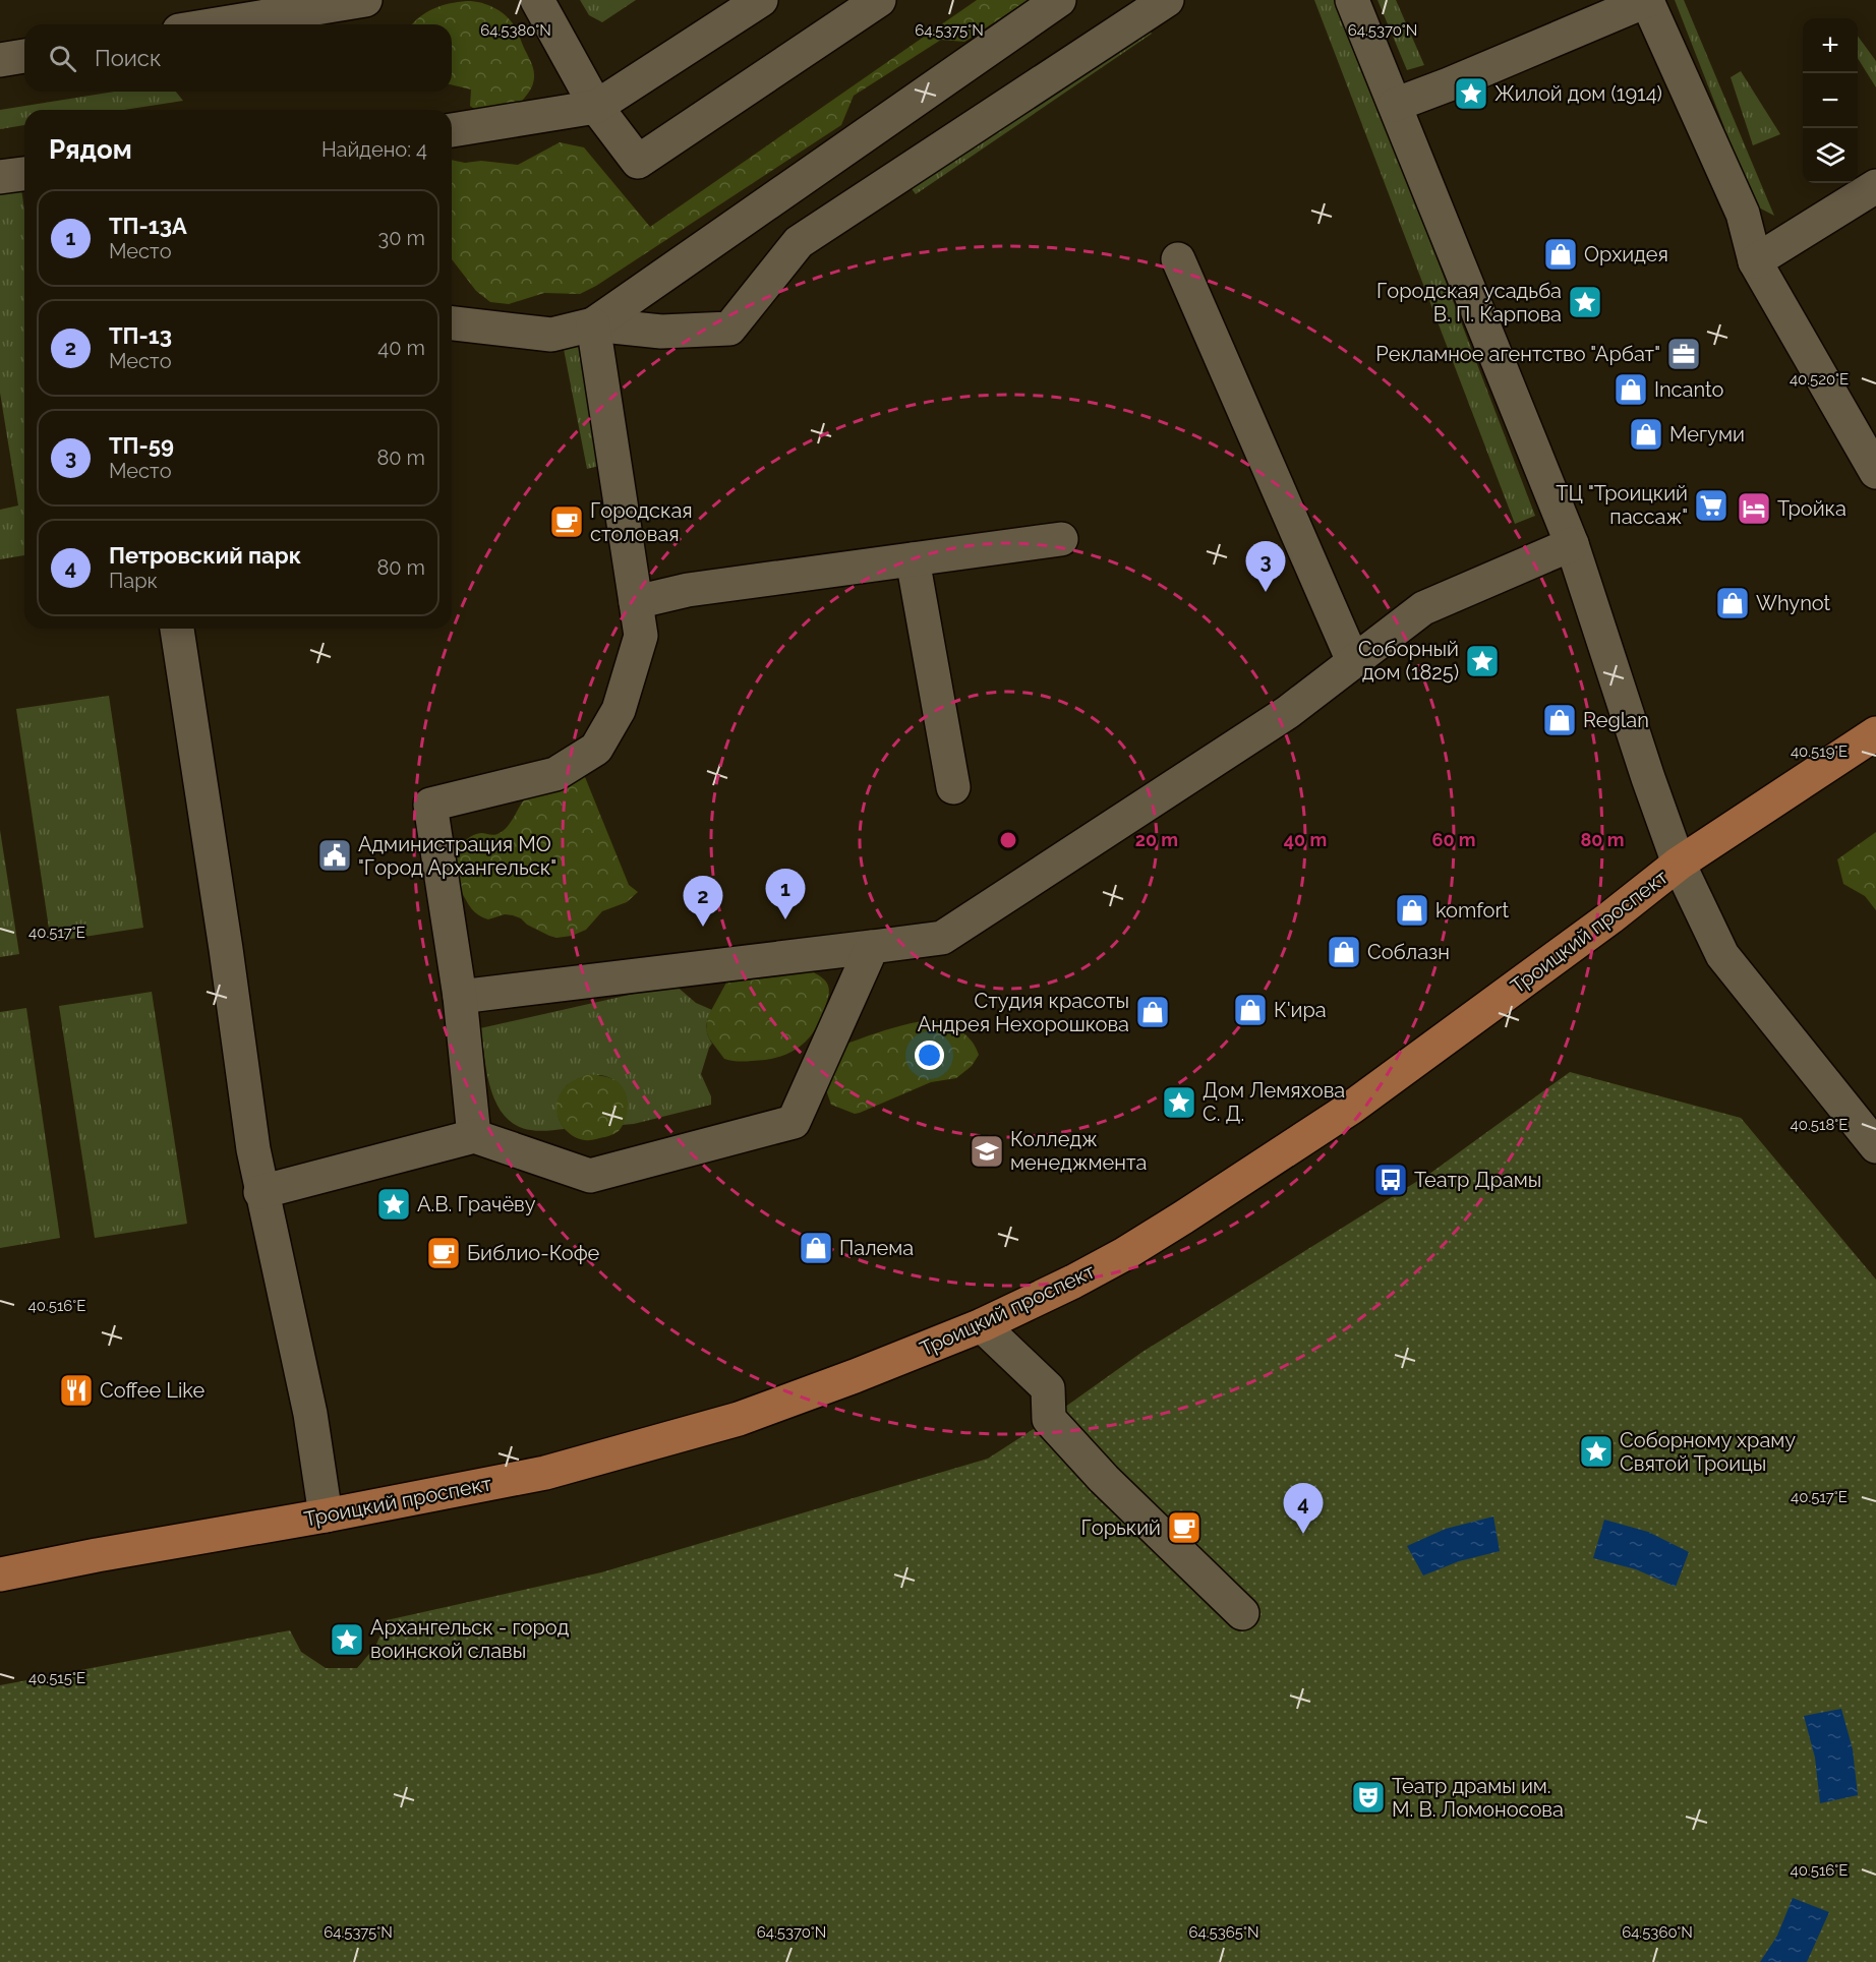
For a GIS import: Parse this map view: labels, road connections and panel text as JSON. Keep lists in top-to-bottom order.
{
  "streets": {
    "main road": ["Троицкий проспект"]
  },
  "places": {
    "place": [
      "Жилой дом (1914)",
      "Городская усадьба В. П. Карпова",
      "Соборный дом (1825)",
      "Дом Лемяхова С. Д.",
      "А.В. Грачёву",
      "Соборному храму Святой Троицы",
      "Архангельск - город воинской славы"
    ],
    "shop": [
      "Орхидея",
      "Incanto",
      "Мегуми",
      "Whynot",
      "Reglan",
      "komfort",
      "Соблазн",
      "К'ира",
      "Студия красоты Андрея Нехорошкова",
      "Палема"
    ],
    "office": ["Рекламное агентство \"Арбат\""],
    "supermarket": ["ТЦ \"Троицкий пассаж\""],
    "hotel": ["Тройка"],
    "cafe": ["Городская столовая", "Библио-Кофе", "Горький"],
    "public building": ["Администрация МО \"Город Архангельск\""],
    "school or university": ["Колледж менеджмента"],
    "bus stop": ["Театр Драмы"],
    "restaurant": ["Coffee Like"],
    "theatre": ["Театр драмы им. М. В. Ломоносова"]
  },
  "page": {
    "map_buttons": ["+", "−"],
    "search": "Поиск",
    "heading": ["Рядом", "Найдено: 4"],
    "list": [
      {
        "mark": "1",
        "name": "ТП-13А",
        "note": "Место",
        "value": "30 m"
      },
      {
        "mark": "2",
        "name": "ТП-13",
        "note": "Место",
        "value": "40 m"
      },
      {
        "mark": "3",
        "name": "ТП-59",
        "note": "Место",
        "value": "80 m"
      },
      {
        "mark": "4",
        "name": "Петровский парк",
        "note": "Парк",
        "value": "80 m"
      }
    ],
    "pins": [
      "3",
      "1",
      "2",
      "4"
    ]
  },
  "coordinates": [
    "64.5380°N",
    "64.5375°N",
    "64.5370°N",
    "40.520°E",
    "40.519°E",
    "40.517°E",
    "40.518°E",
    "40.516°E",
    "40.515°E",
    "64.5365°N",
    "64.5360°N"
  ],
  "rings": [
    "20 m",
    "40 m",
    "60 m",
    "80 m"
  ]
}
